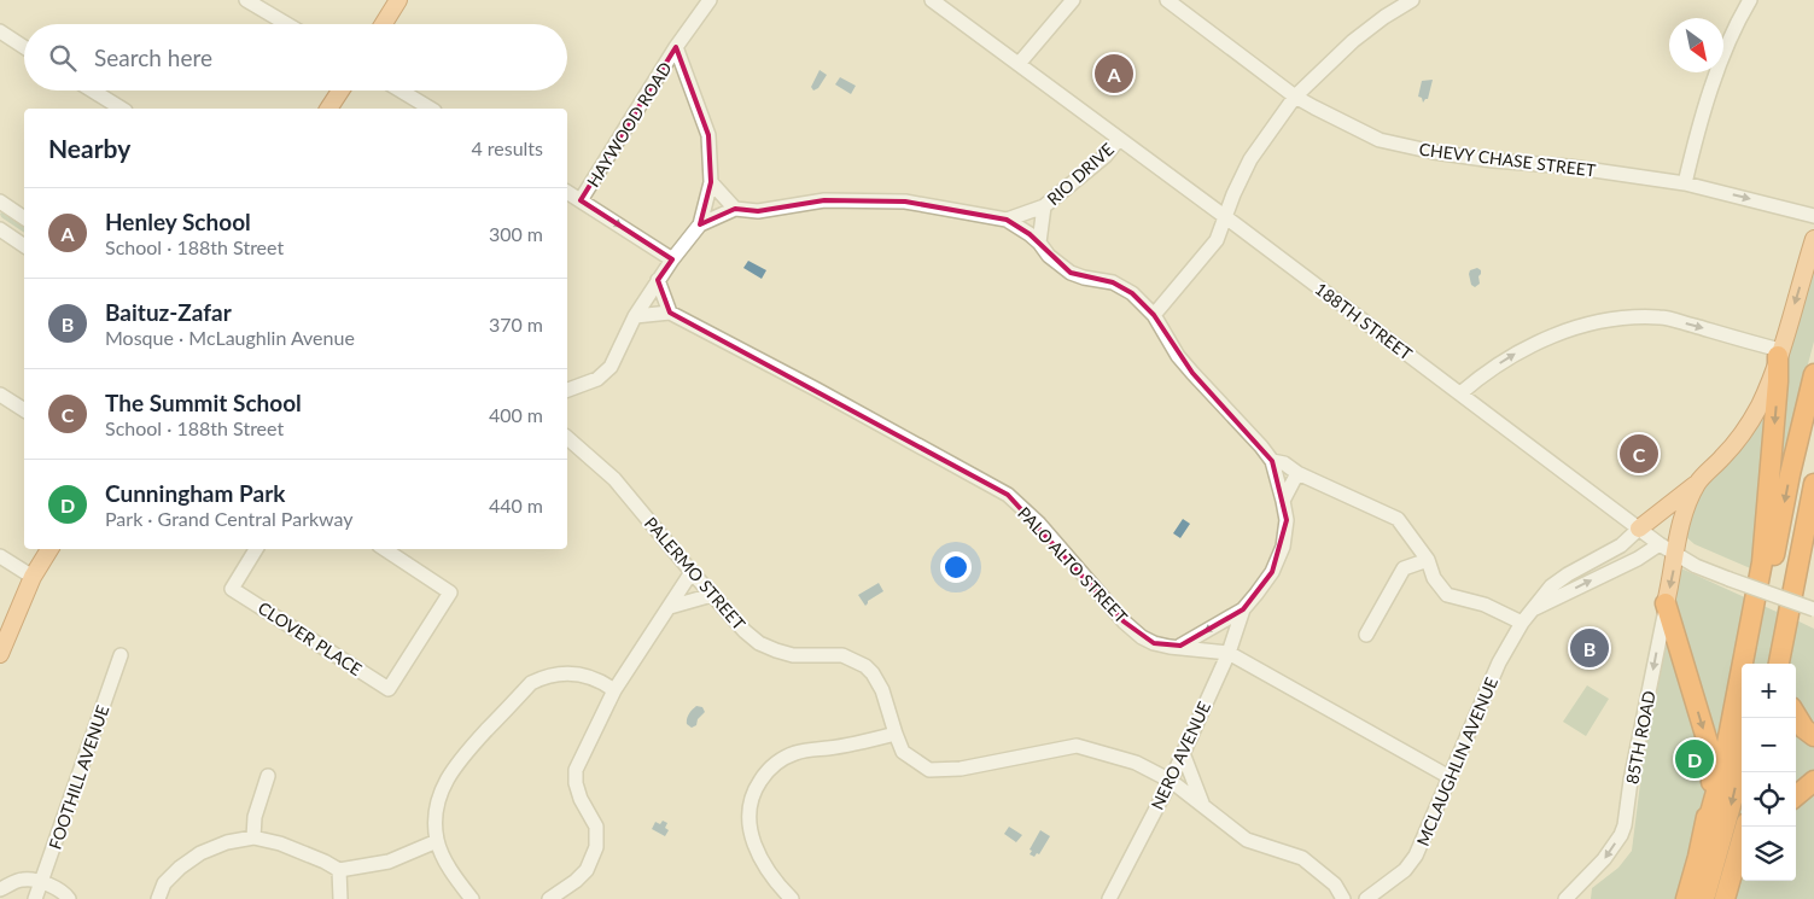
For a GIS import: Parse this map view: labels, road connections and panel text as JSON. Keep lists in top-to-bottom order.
{
  "streets": {
    "main road": ["85TH ROAD"],
    "street": [
      "HAYWOOD ROAD",
      "CHEVY CHASE STREET",
      "RIO DRIVE",
      "188TH STREET",
      "PALO ALTO STREET",
      "PALERMO STREET",
      "CLOVER PLACE",
      "NERO AVENUE",
      "MCLAUGHLIN AVENUE",
      "FOOTHILL AVENUE"
    ]
  },
  "crossings": [
    ["RIO DRIVE", "188TH STREET"],
    ["188TH STREET", "85TH ROAD"],
    ["188TH STREET", "MCLAUGHLIN AVENUE"],
    ["PALO ALTO STREET", "NERO AVENUE"],
    ["PALO ALTO STREET", "MCLAUGHLIN AVENUE"],
    ["PALERMO STREET", "NERO AVENUE"]
  ],
  "one_way": ["85TH ROAD"],
  "north": "bottom right",
  "page": {
    "search": "Search here",
    "pins": [
      "A",
      "C",
      "B",
      "D"
    ],
    "heading": ["Nearby", "4 results"],
    "list": [
      {
        "mark": "A",
        "name": "Henley School",
        "note": "School · 188th Street",
        "value": "300 m"
      },
      {
        "mark": "B",
        "name": "Baituz-Zafar",
        "note": "Mosque · McLaughlin Avenue",
        "value": "370 m"
      },
      {
        "mark": "C",
        "name": "The Summit School",
        "note": "School · 188th Street",
        "value": "400 m"
      },
      {
        "mark": "D",
        "name": "Cunningham Park",
        "note": "Park · Grand Central Parkway",
        "value": "440 m"
      }
    ],
    "map_buttons": ["+", "−"]
  }
}
